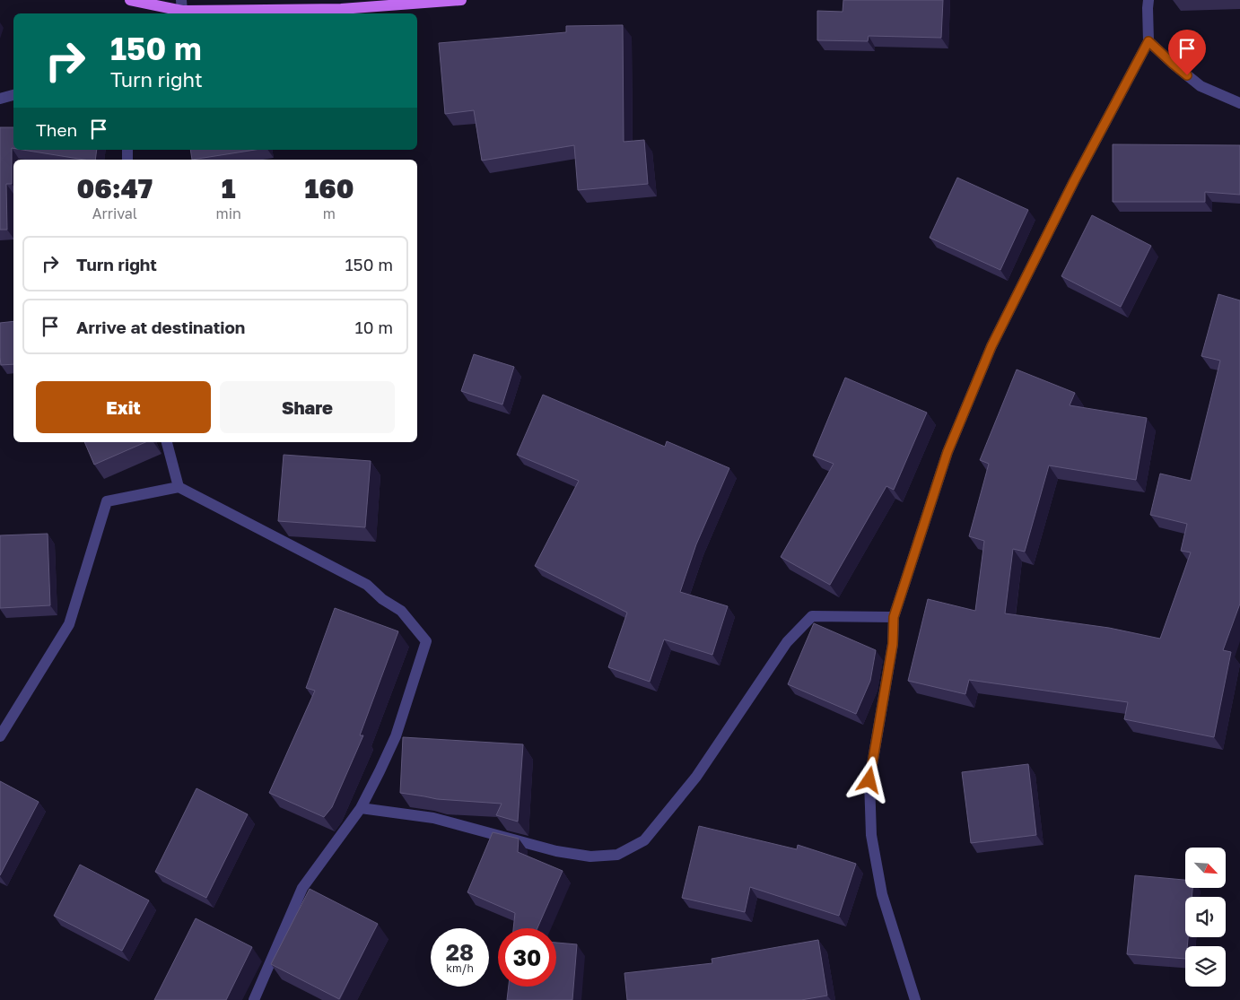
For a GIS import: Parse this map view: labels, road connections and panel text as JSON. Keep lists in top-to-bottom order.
{
  "north": "bottom right",
  "page": {
    "turn": ["150 m", "Turn right"],
    "then": "Then",
    "eta": [
      "06:47",
      "Arrival",
      "1",
      "min",
      "160",
      "m"
    ],
    "list": [
      {
        "name": "Turn right",
        "value": "150 m"
      },
      {
        "name": "Arrive at destination",
        "value": "10 m"
      }
    ],
    "buttons": ["Exit", "Share"],
    "speed": "28 km/h",
    "limit": "30"
  }
}
